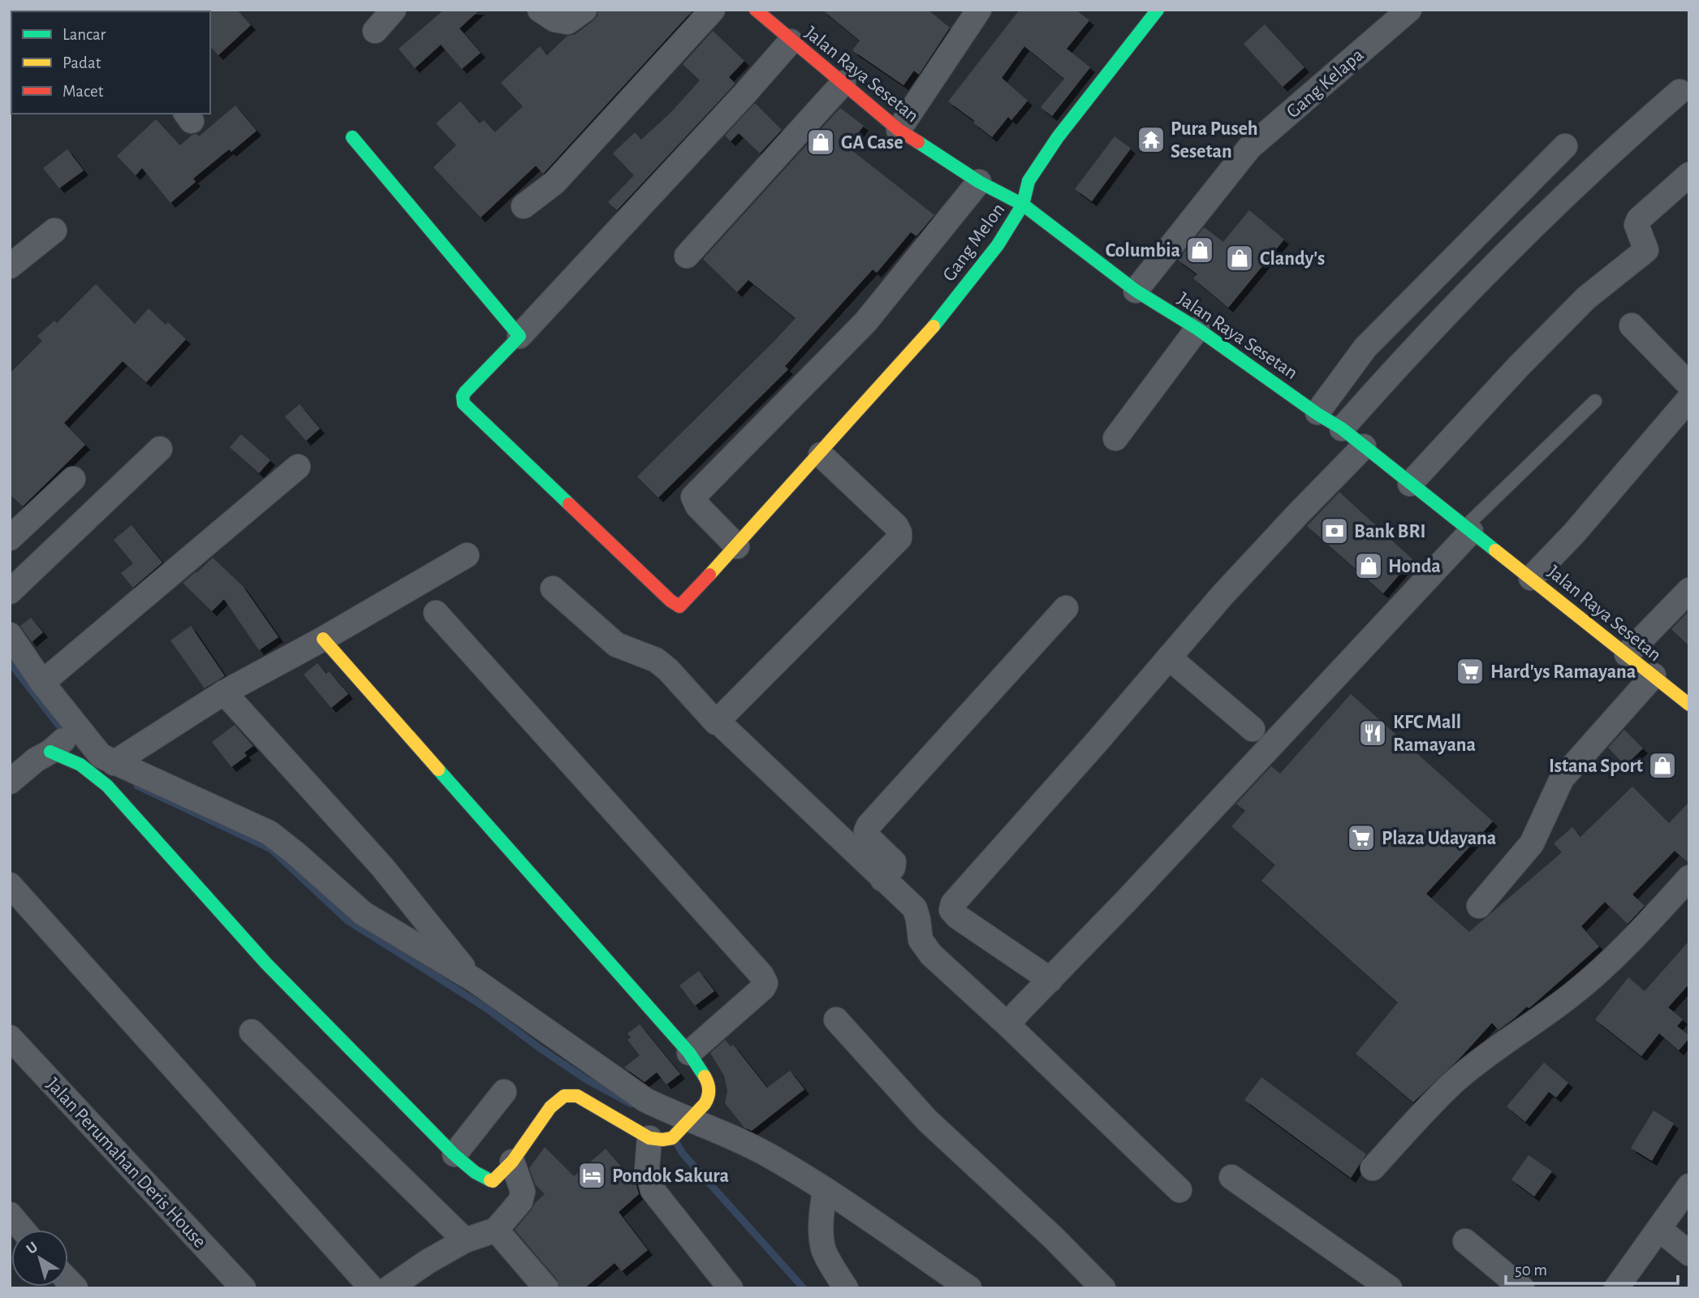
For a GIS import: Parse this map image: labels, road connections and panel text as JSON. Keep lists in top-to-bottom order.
{
  "streets": {
    "street": [
      "Jalan Raya Sesetan",
      "Gang Kelapa",
      "Gang Melon",
      "Jalan Perumahan Deris House"
    ]
  },
  "crossings": [
    ["Jalan Raya Sesetan", "Gang Kelapa"],
    ["Jalan Raya Sesetan", "Gang Melon"]
  ],
  "places": {
    "temple": ["Pura Puseh Sesetan"],
    "shop": [
      "GA Case",
      "Columbia",
      "Clandy's",
      "Honda",
      "Istana Sport"
    ],
    "bank": ["Bank BRI"],
    "supermarket": ["Hard'ys Ramayana", "Plaza Udayana"],
    "restaurant": ["KFC Mall Ramayana"],
    "hotel": ["Pondok Sakura"]
  },
  "legend": ["Lancar", "Padat", "Macet"],
  "scale_bar": "50 m",
  "north": "top left"
}
